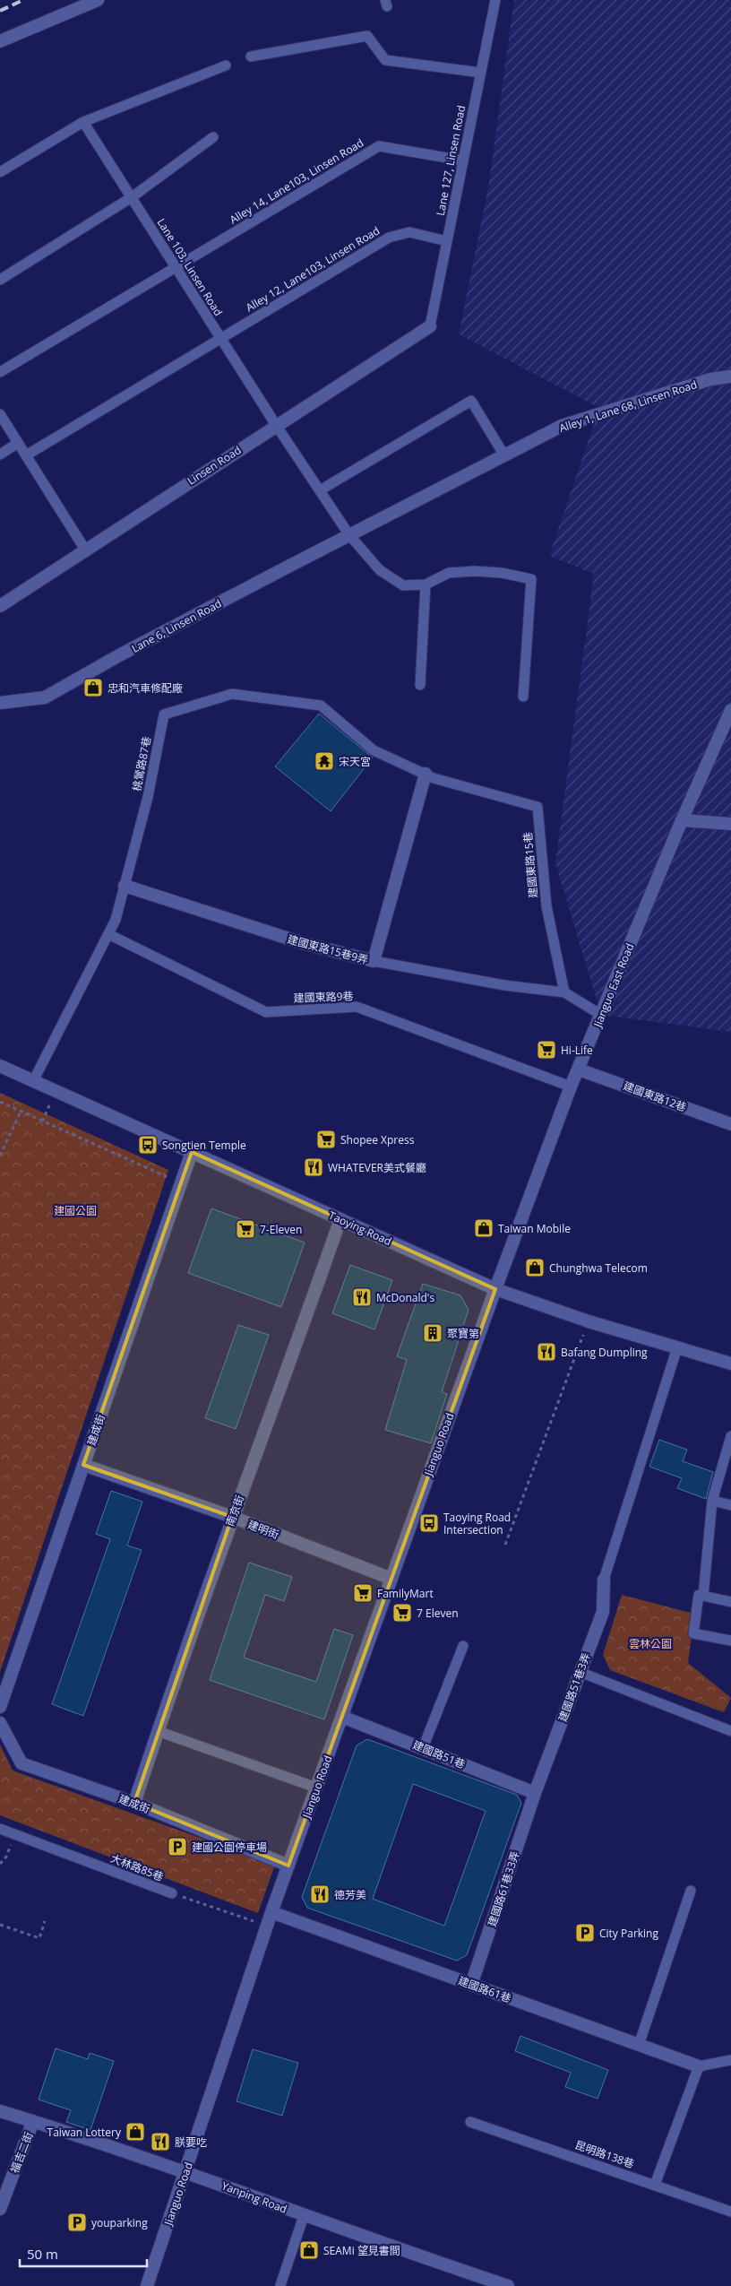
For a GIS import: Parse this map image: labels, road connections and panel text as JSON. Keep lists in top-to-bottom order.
{
  "streets": {
    "street": [
      "Alley 1, Lane 68, Linsen Road",
      "Linsen Road",
      "Lane 6, Linsen Road",
      "建國東路15巷9弄",
      "Jianguo East Road",
      "建國東路12巷",
      "Taoying Road",
      "建成街",
      "Jianguo Road",
      "南京街",
      "建明街",
      "建國路51巷3弄",
      "建國路51巷",
      "建國路61巷33弄",
      "建國路61巷",
      "福吉二街",
      "Yanping Road"
    ],
    "lane": [
      "Lane 127, Linsen Road",
      "Alley 14, Lane103, Linsen Road",
      "Lane 103, Linsen Road",
      "Alley 12, Lane103, Linsen Road",
      "桃鶯路87巷",
      "建國東路15巷",
      "建國東路9巷",
      "大林路85巷",
      "昆明路138巷"
    ]
  },
  "crossings": [
    ["Lane 127, Linsen Road", "Alley 14, Lane103, Linsen Road"],
    ["Lane 127, Linsen Road", "Alley 12, Lane103, Linsen Road"],
    ["Lane 127, Linsen Road", "Linsen Road"],
    ["Alley 14, Lane103, Linsen Road", "Lane 103, Linsen Road"],
    ["Lane 103, Linsen Road", "Alley 12, Lane103, Linsen Road"],
    ["Lane 103, Linsen Road", "Alley 1, Lane 68, Linsen Road"],
    ["Lane 103, Linsen Road", "Linsen Road"],
    ["Lane 103, Linsen Road", "Lane 6, Linsen Road"],
    ["Alley 1, Lane 68, Linsen Road", "Lane 6, Linsen Road"],
    ["桃鶯路87巷", "建國東路15巷"],
    ["桃鶯路87巷", "建國東路15巷9弄"],
    ["桃鶯路87巷", "建國東路9巷"],
    ["桃鶯路87巷", "Taoying Road"],
    ["建國東路15巷", "建國東路15巷9弄"],
    ["Jianguo East Road", "建國東路9巷"],
    ["Jianguo East Road", "建國東路12巷"],
    ["Jianguo East Road", "Taoying Road"],
    ["Jianguo East Road", "Jianguo Road"],
    ["Taoying Road", "建成街"],
    ["Taoying Road", "Jianguo Road"],
    ["Taoying Road", "南京街"],
    ["建成街", "Jianguo Road"],
    ["建成街", "南京街"],
    ["建成街", "建明街"],
    ["Jianguo Road", "建明街"],
    ["Jianguo Road", "建國路51巷"],
    ["Jianguo Road", "大林路85巷"],
    ["Jianguo Road", "建國路61巷"],
    ["Jianguo Road", "Yanping Road"],
    ["南京街", "建明街"],
    ["建國路51巷3弄", "建國路51巷"],
    ["建國路51巷3弄", "建國路61巷33弄"],
    ["建國路51巷", "建國路61巷33弄"],
    ["建國路61巷33弄", "建國路61巷"],
    ["福吉二街", "Yanping Road"]
  ],
  "parks": ["建國公園", "雲林公園"],
  "places": {
    "shop": [
      "忠和汽車修配廠",
      "Taiwan Mobile",
      "Chunghwa Telecom",
      "Taiwan Lottery",
      "SEAMi 望見書間"
    ],
    "temple": ["宋天宮"],
    "supermarket": [
      "Hi-Life",
      "Shopee Xpress",
      "7-Eleven",
      "FamilyMart",
      "7 Eleven"
    ],
    "bus stop": ["Songtien Temple", "Taoying Road Intersection"],
    "restaurant": [
      "WHATEVER美式餐廳",
      "McDonald's",
      "Bafang Dumpling",
      "德芳美",
      "朕要吃"
    ],
    "building": ["聚寶第"],
    "parking": ["建國公園停車場", "City Parking", "youparking"]
  },
  "scale_bar": "50 m"
}
